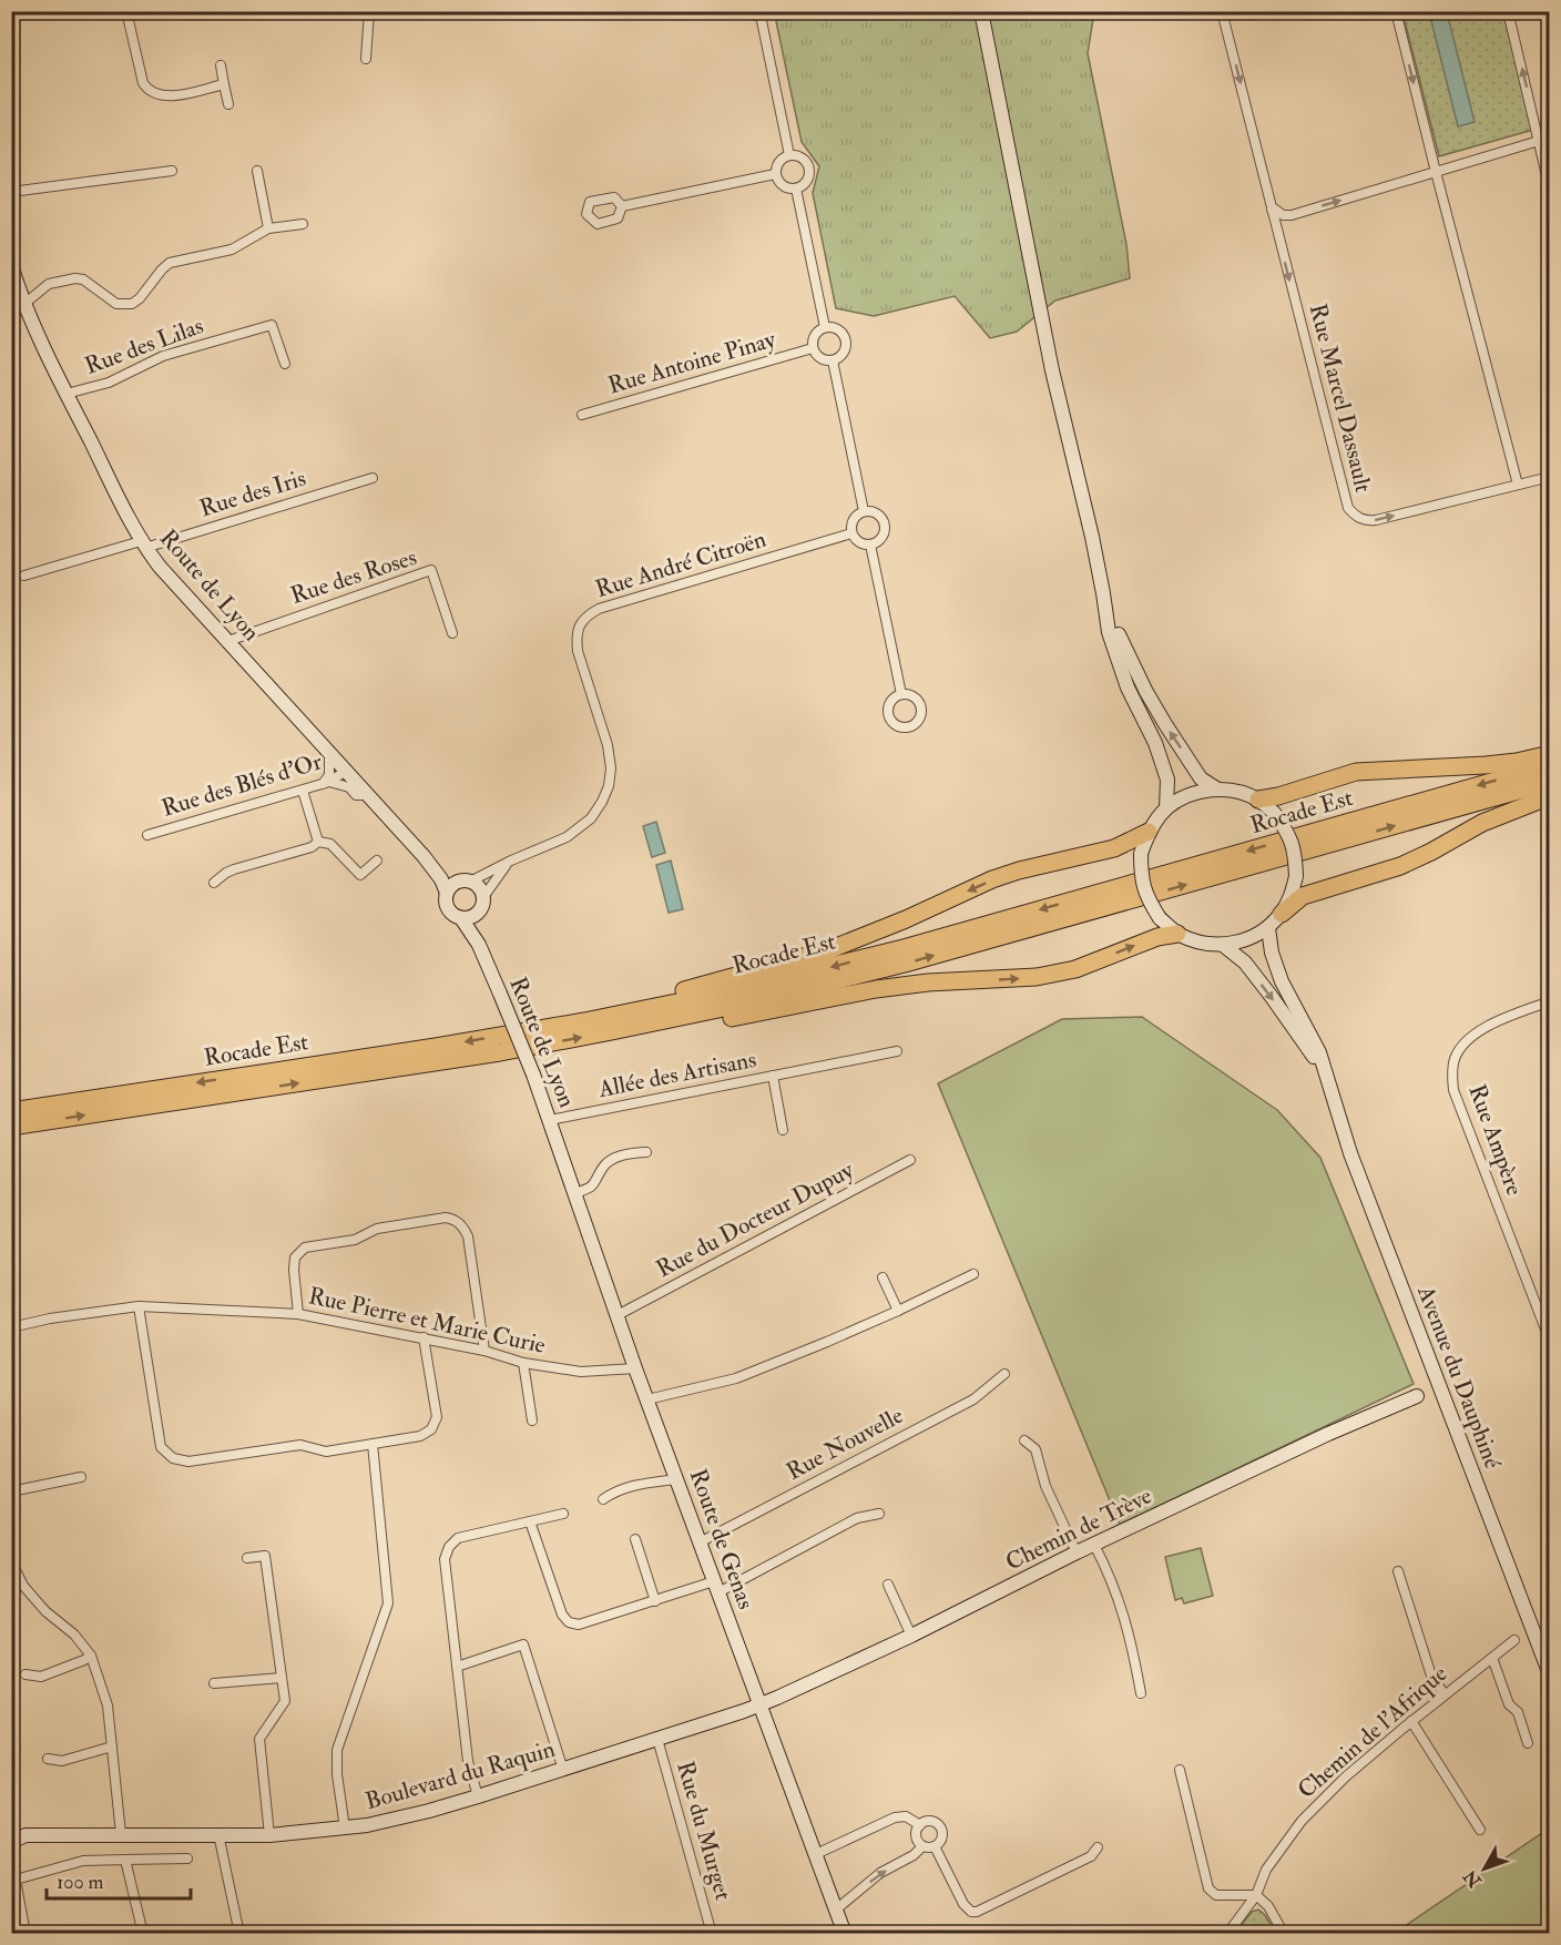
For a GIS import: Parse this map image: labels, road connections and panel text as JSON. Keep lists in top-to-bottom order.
{
  "streets": {
    "highway": ["Rocade Est"],
    "street": [
      "Rue des Lilas",
      "Rue Antoine Pinay",
      "Rue Marcel Dassault",
      "Rue des Iris",
      "Rue André Citroën",
      "Rue des Roses",
      "Route de Lyon",
      "Rue des Blés d'Or",
      "Allée des Artisans",
      "Rue Ampère",
      "Rue du Docteur Dupuy",
      "Rue Pierre et Marie Curie",
      "Avenue du Dauphiné",
      "Rue Nouvelle",
      "Chemin de Trève",
      "Route de Genas",
      "Chemin de l'Afrique",
      "Boulevard du Raquin",
      "Rue du Murget"
    ]
  },
  "crossings": [
    ["Rue des Lilas", "Route de Lyon"],
    ["Rue des Iris", "Route de Lyon"],
    ["Rue André Citroën", "Route de Lyon"],
    ["Rue des Roses", "Route de Lyon"],
    ["Route de Lyon", "Rue des Blés d'Or"],
    ["Route de Lyon", "Allée des Artisans"],
    ["Route de Lyon", "Route de Genas"],
    ["Rue du Docteur Dupuy", "Route de Genas"],
    ["Rue Pierre et Marie Curie", "Route de Genas"],
    ["Rue Nouvelle", "Route de Genas"],
    ["Chemin de Trève", "Route de Genas"],
    ["Chemin de Trève", "Boulevard du Raquin"],
    ["Route de Genas", "Boulevard du Raquin"],
    ["Boulevard du Raquin", "Rue du Murget"]
  ],
  "one_way": ["Rue Marcel Dassault"],
  "scale_bar": "100 m",
  "north": "bottom left"
}
